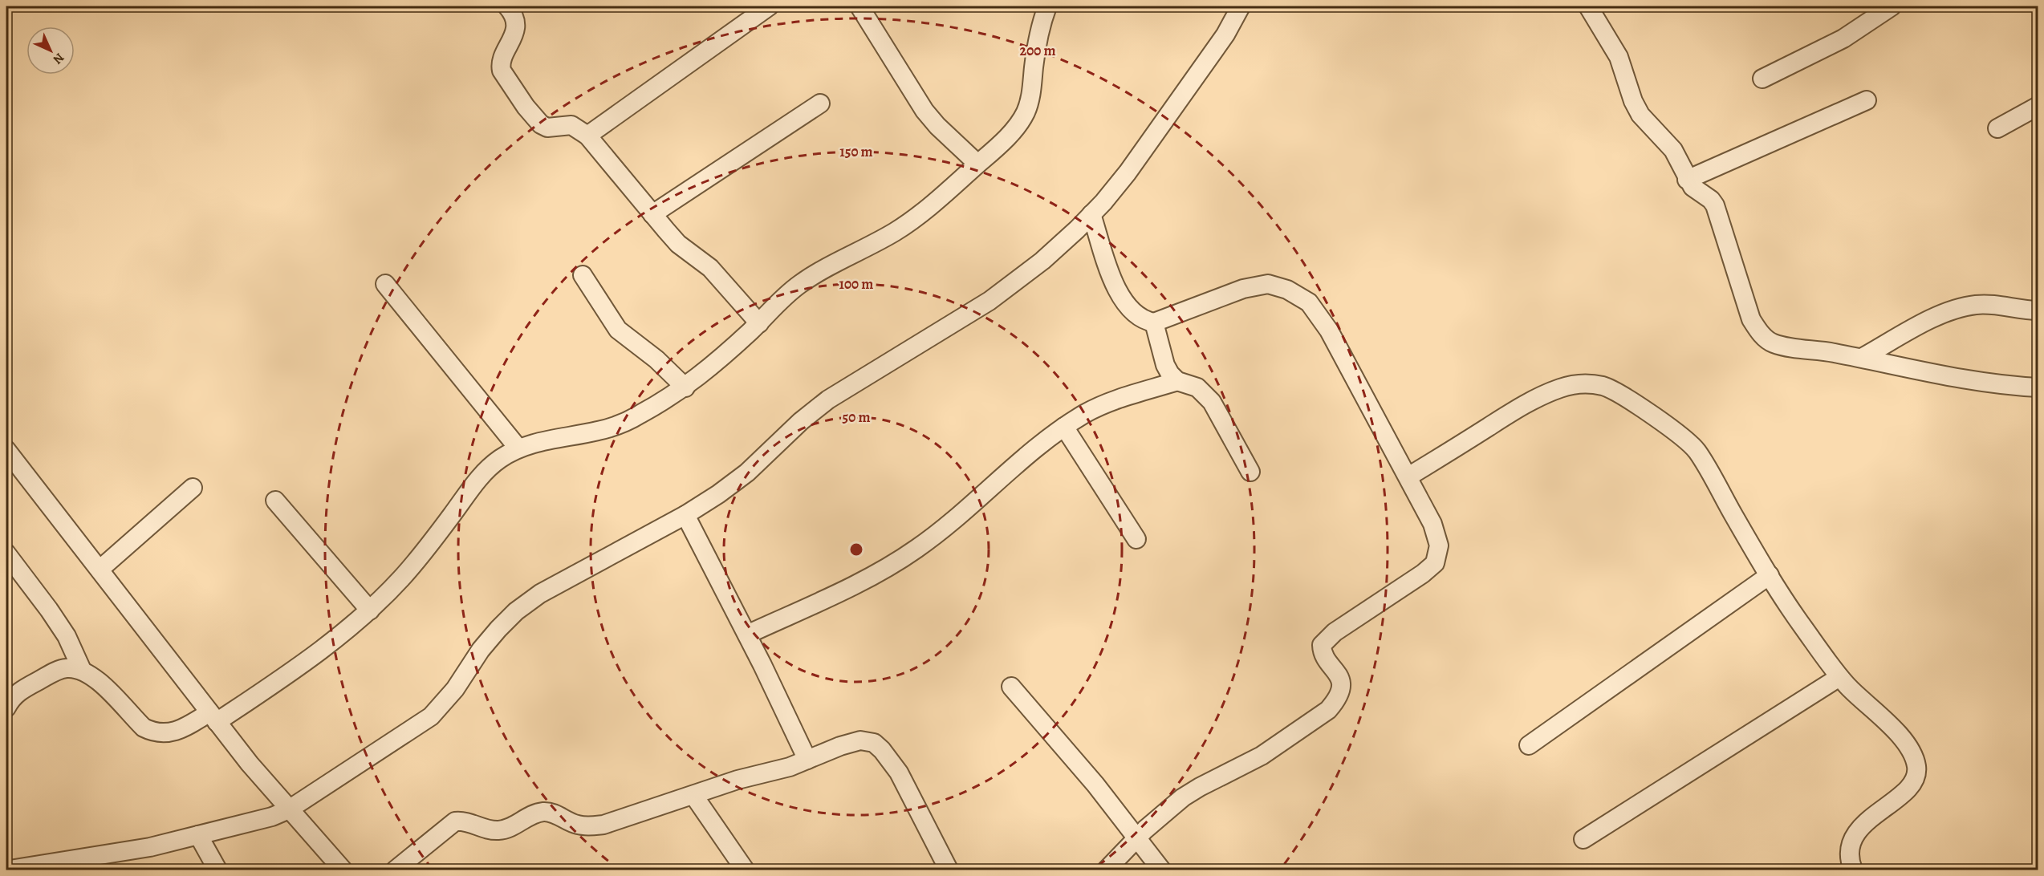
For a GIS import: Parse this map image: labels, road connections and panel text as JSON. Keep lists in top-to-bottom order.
{
  "north": "bottom right",
  "rings": [
    "200 m",
    "150 m",
    "100 m",
    "50 m"
  ]
}
